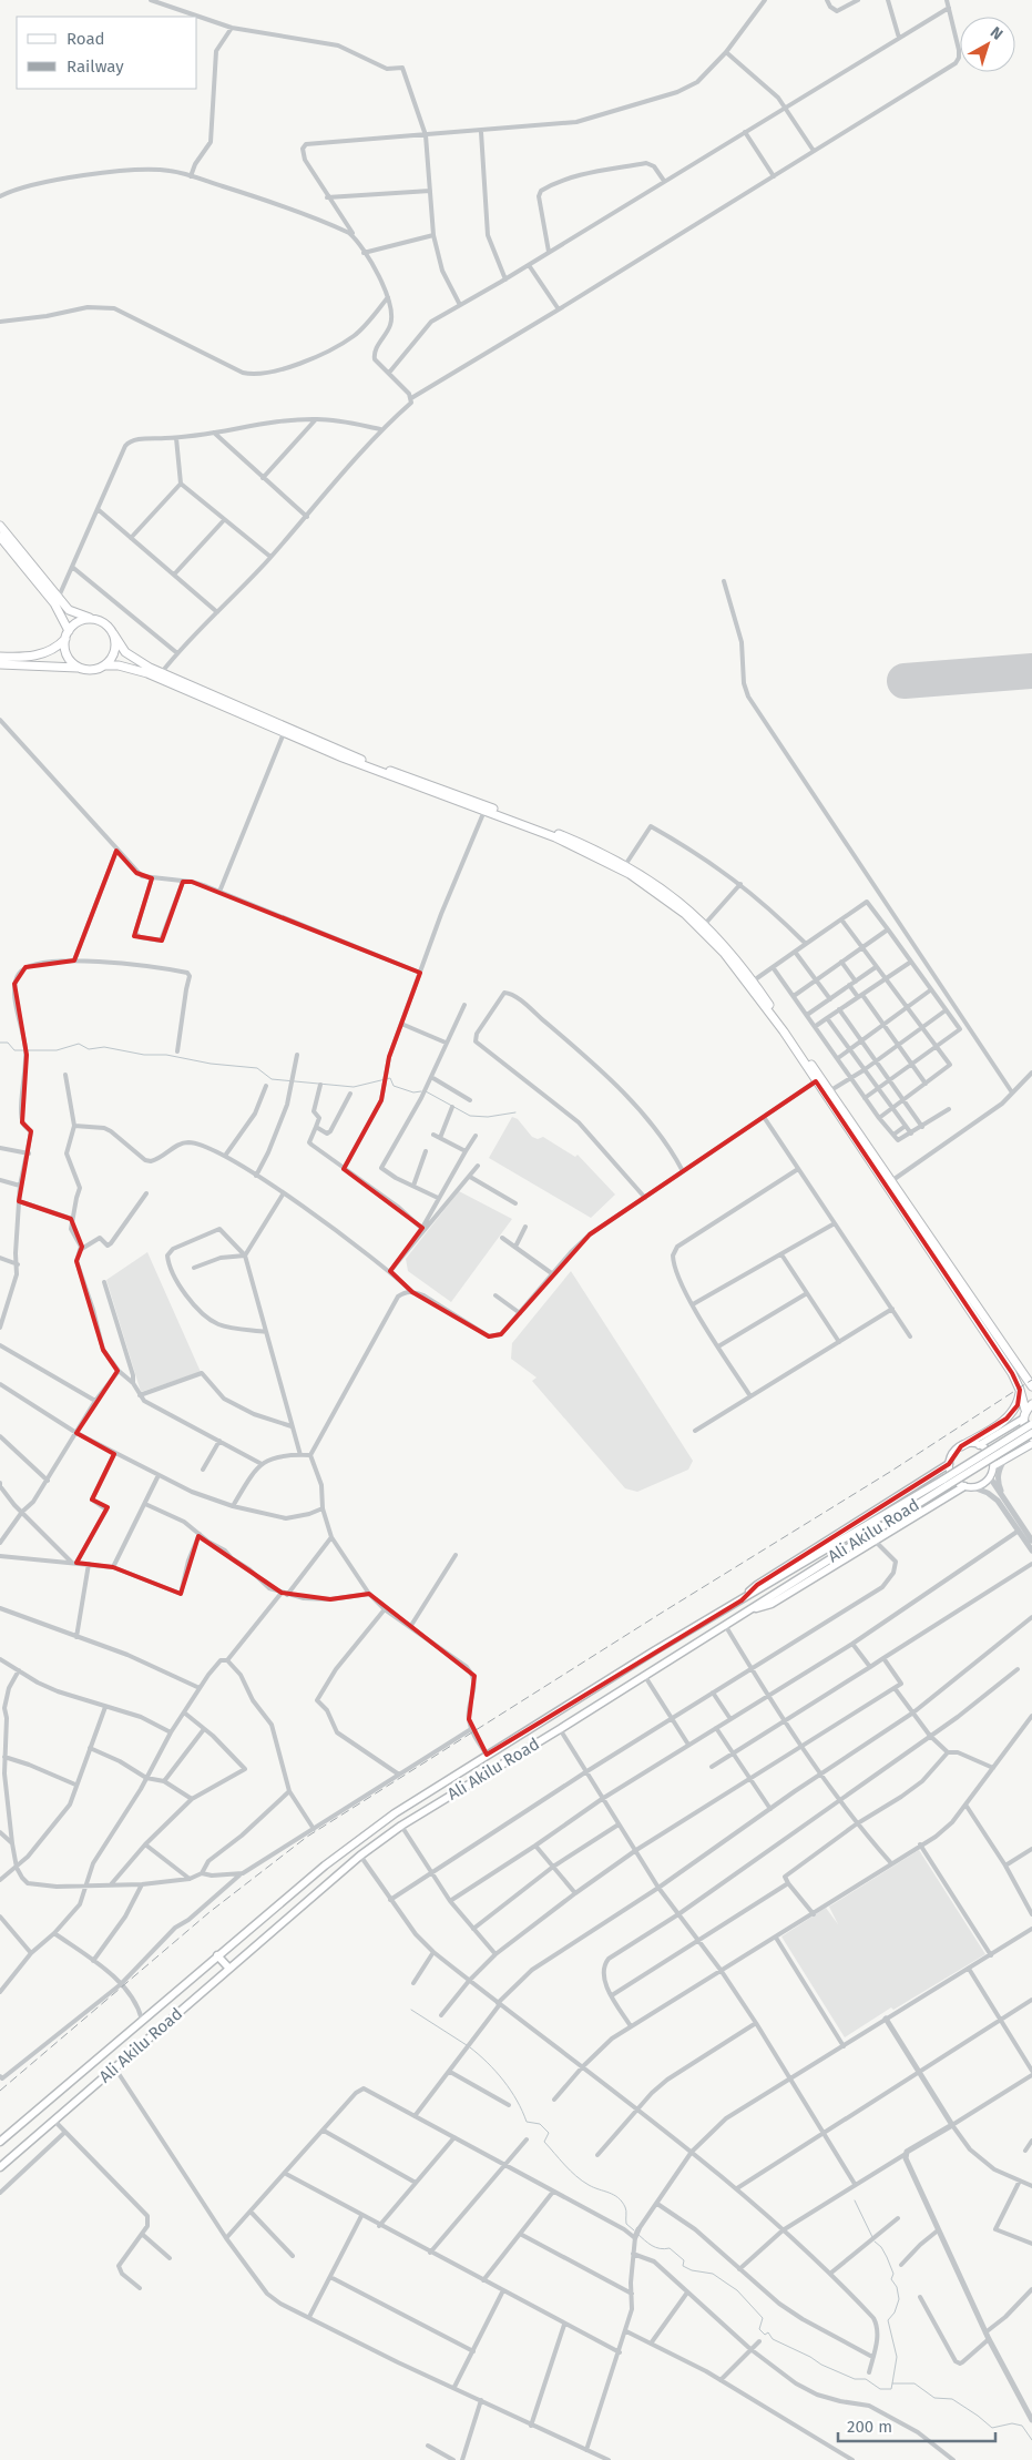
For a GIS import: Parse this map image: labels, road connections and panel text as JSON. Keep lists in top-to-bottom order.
{
  "streets": {
    "main road": ["Ali Akilu Road"]
  },
  "legend": ["Road", "Railway"],
  "scale_bar": "200 m",
  "north": "top right"
}
